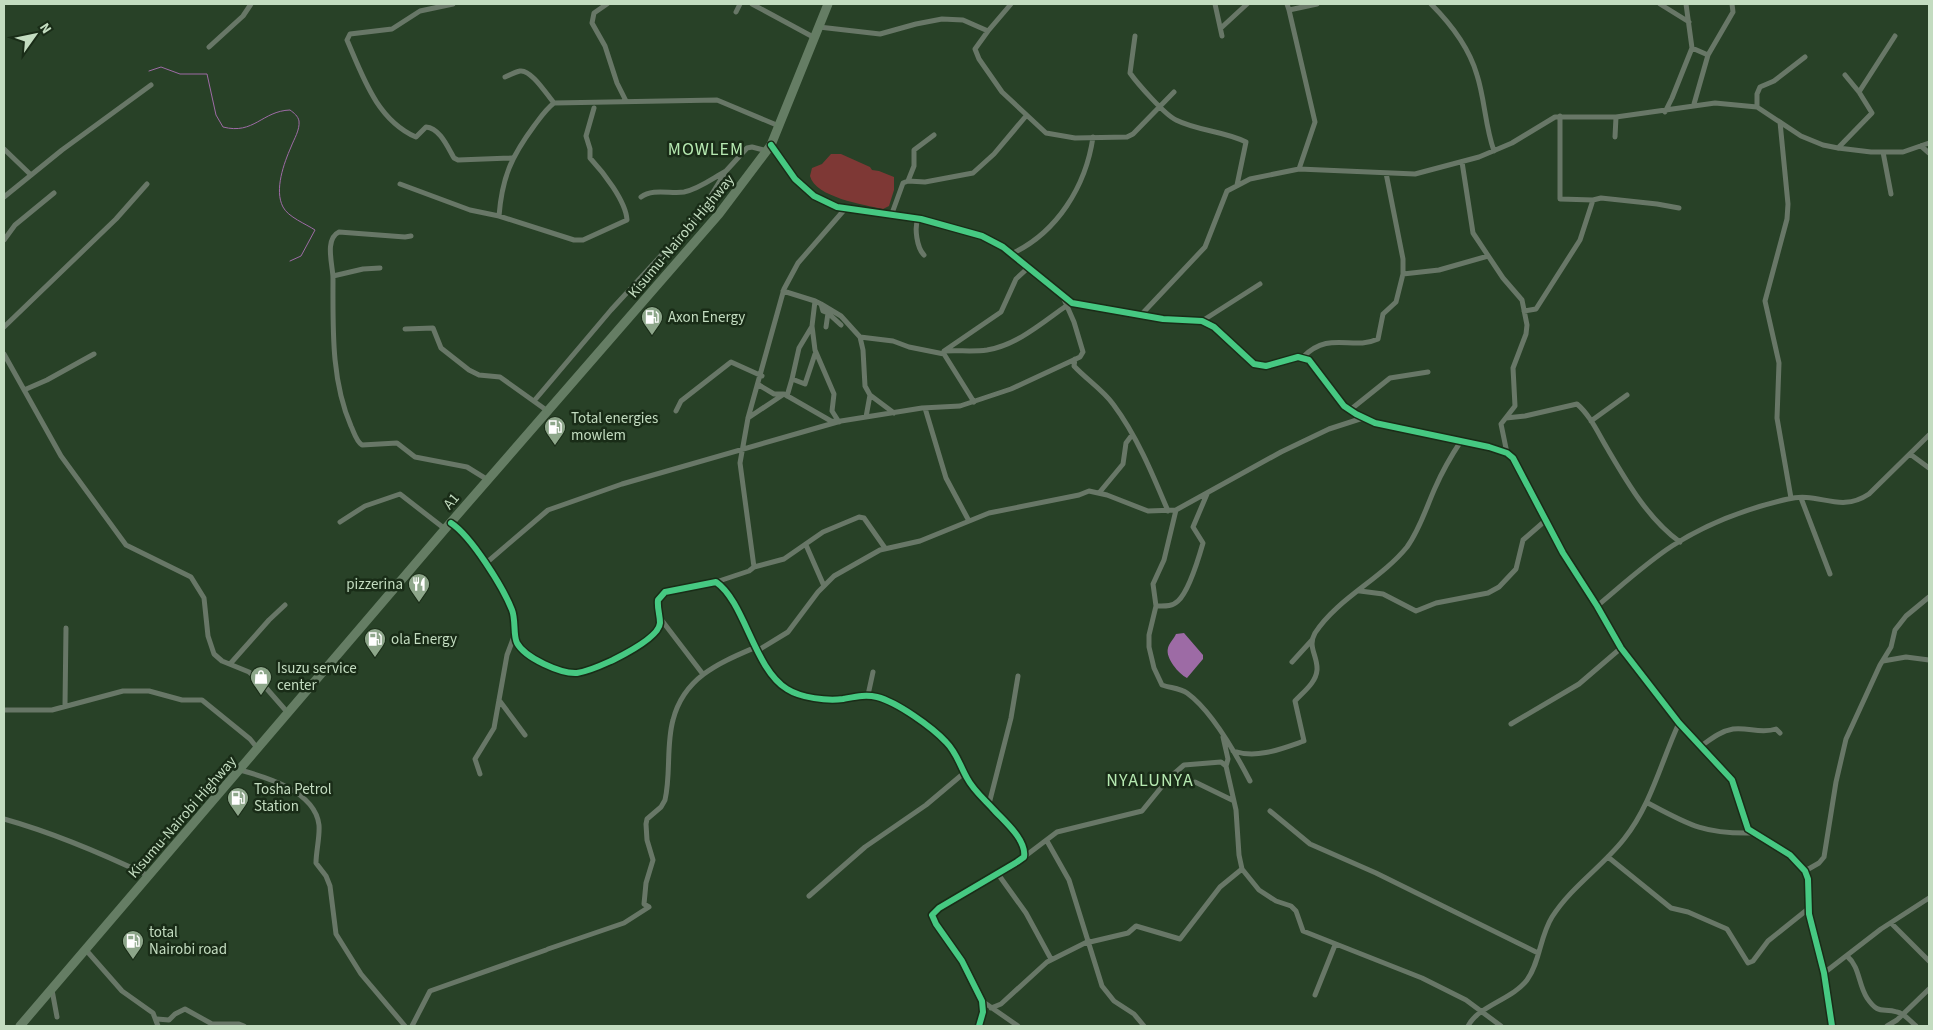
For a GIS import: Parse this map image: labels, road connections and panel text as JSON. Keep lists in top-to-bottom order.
{
  "streets": {
    "highway": ["Kisumu-Nairobi Highway", "A1"]
  },
  "crossings": [
    ["Kisumu-Nairobi Highway", "A1"]
  ],
  "districts": ["MOWLEM", "NYALUNYA"],
  "places": {
    "fuel station": [
      "Axon Energy",
      "Total energies mowlem",
      "ola Energy",
      "Tosha Petrol Station",
      "total Nairobi road"
    ],
    "restaurant": ["pizzerina"],
    "shop": ["Isuzu service center"]
  },
  "north": "top right"
}
